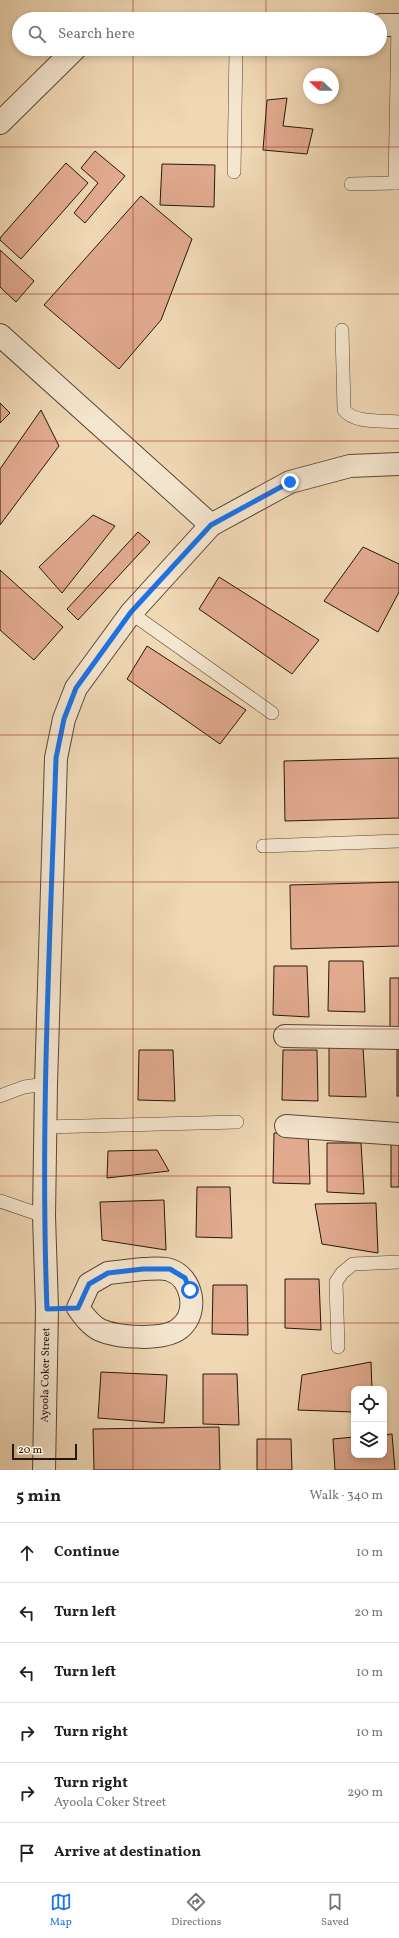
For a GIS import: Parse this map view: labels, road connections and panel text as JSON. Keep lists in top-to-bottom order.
{
  "streets": {
    "street": ["Ayoola Coker Street"]
  },
  "scale_bar": "20 m",
  "north": "left",
  "page": {
    "search": "Search here",
    "scale": "20 m",
    "heading": ["5 min", "Walk · 340 m"],
    "list": [
      ["Continue", "10 m"],
      ["Turn left", "20 m"],
      ["Turn left", "10 m"],
      ["Turn right", "10 m"],
      ["Turn right", "Ayoola Coker Street", "290 m"],
      "Arrive at destination"
    ],
    "nav": ["Map", "Directions", "Saved"]
  }
}
